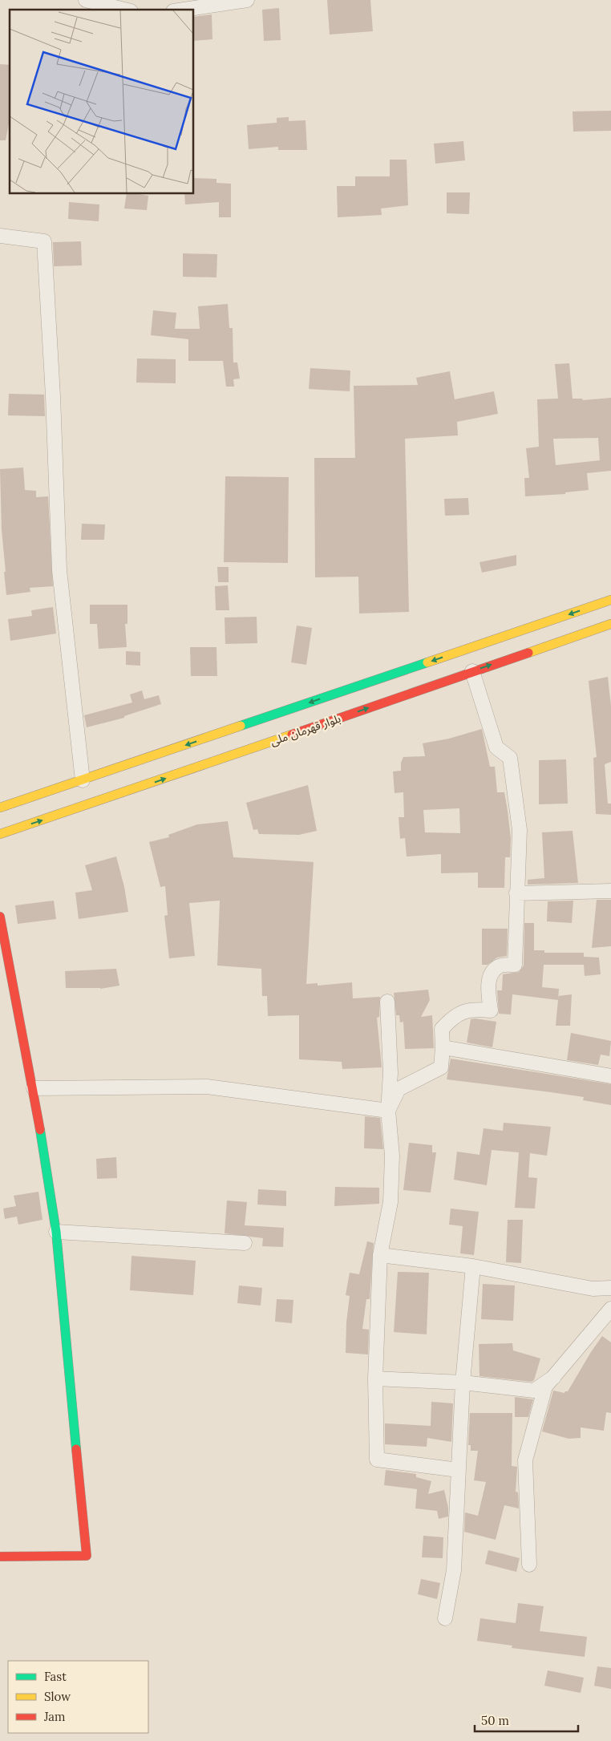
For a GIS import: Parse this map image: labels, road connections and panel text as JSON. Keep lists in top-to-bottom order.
{
  "streets": {
    "main road": ["بلوار قهرمان ملی"]
  },
  "legend": ["Fast", "Slow", "Jam"],
  "scale_bar": "50 m"
}
